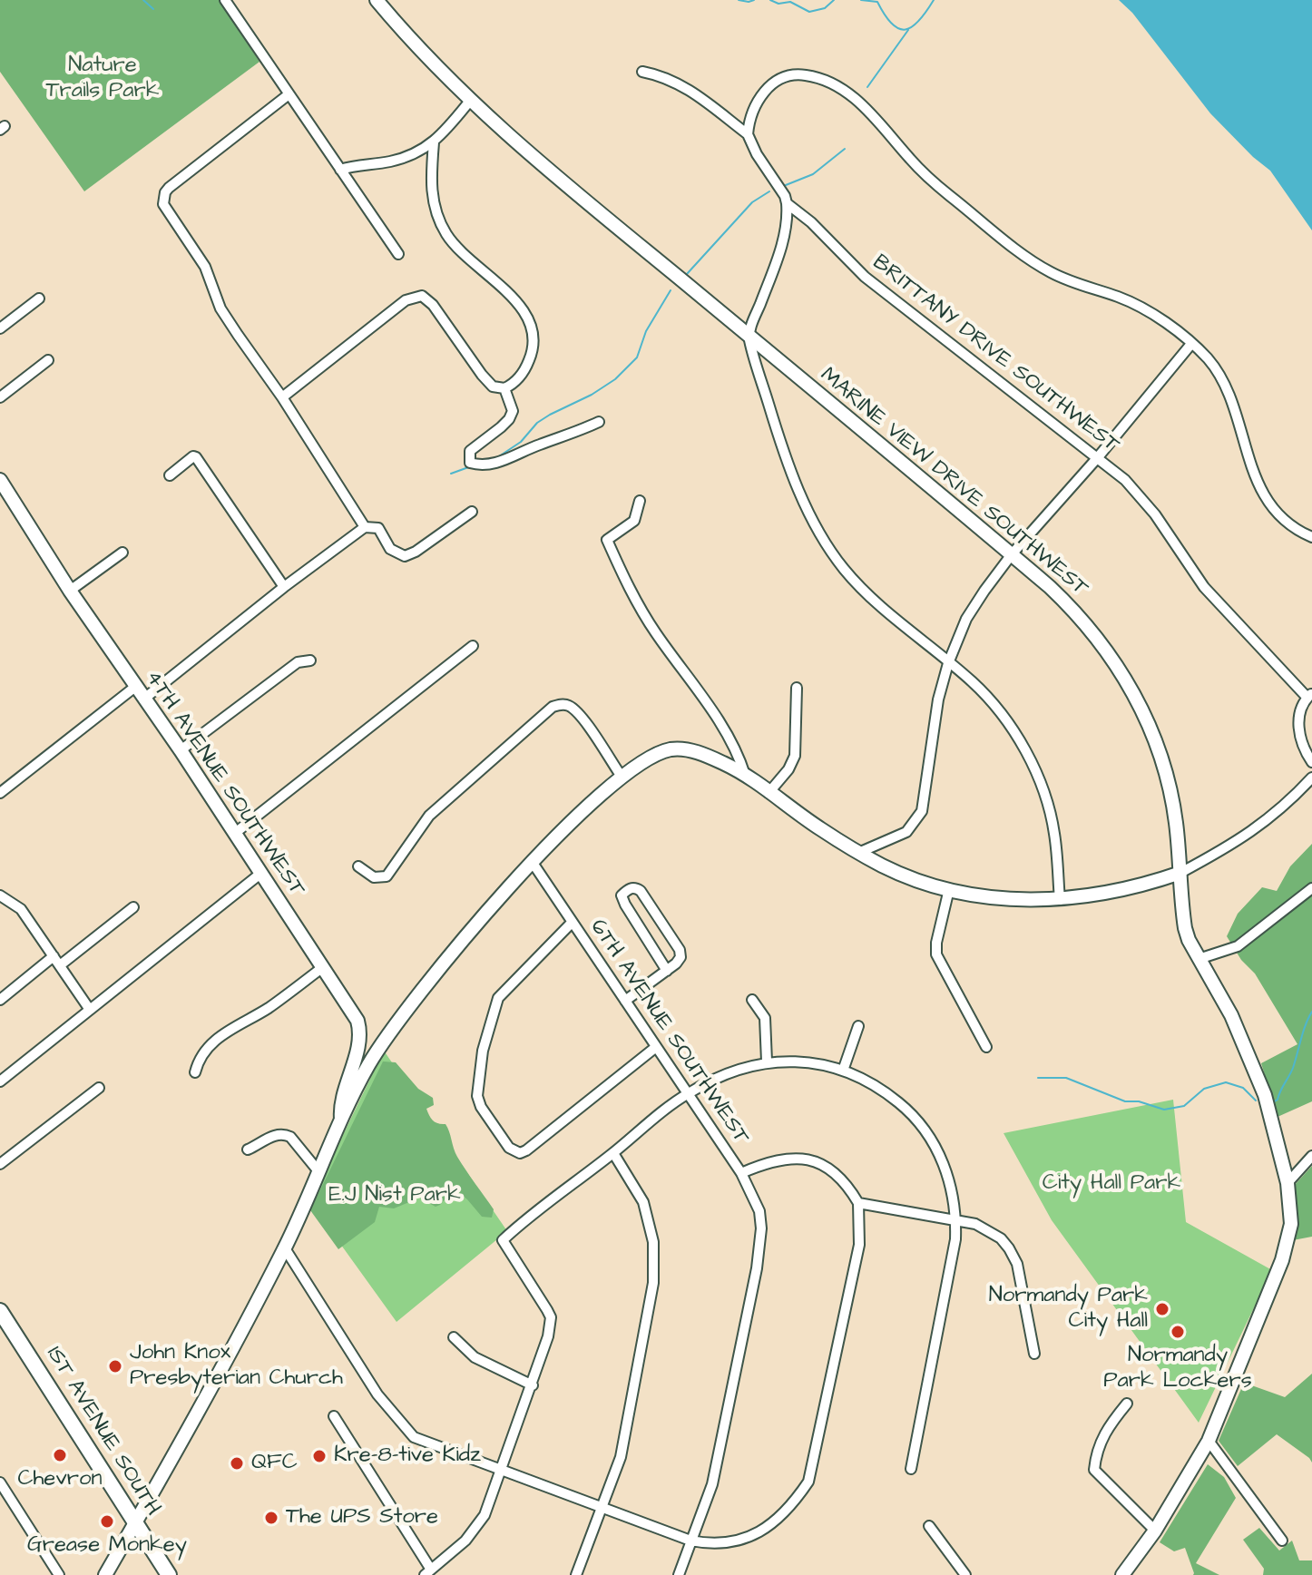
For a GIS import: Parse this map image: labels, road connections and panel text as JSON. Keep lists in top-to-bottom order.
{
  "streets": {
    "main road": ["1ST AVENUE SOUTH"],
    "street": [
      "BRITTANY DRIVE SOUTHWEST",
      "MARINE VIEW DRIVE SOUTHWEST",
      "4TH AVENUE SOUTHWEST",
      "6TH AVENUE SOUTHWEST"
    ]
  },
  "parks": ["Nature Trails Park", "City Hall Park", "E.J Nist Park"],
  "places": [
    "Normandy Park City Hall",
    "Normandy Park Lockers",
    "John Knox Presbyterian Church",
    "Chevron",
    "Kre-8-tive Kidz",
    "QFC",
    "The UPS Store",
    "Grease Monkey"
  ]
}
